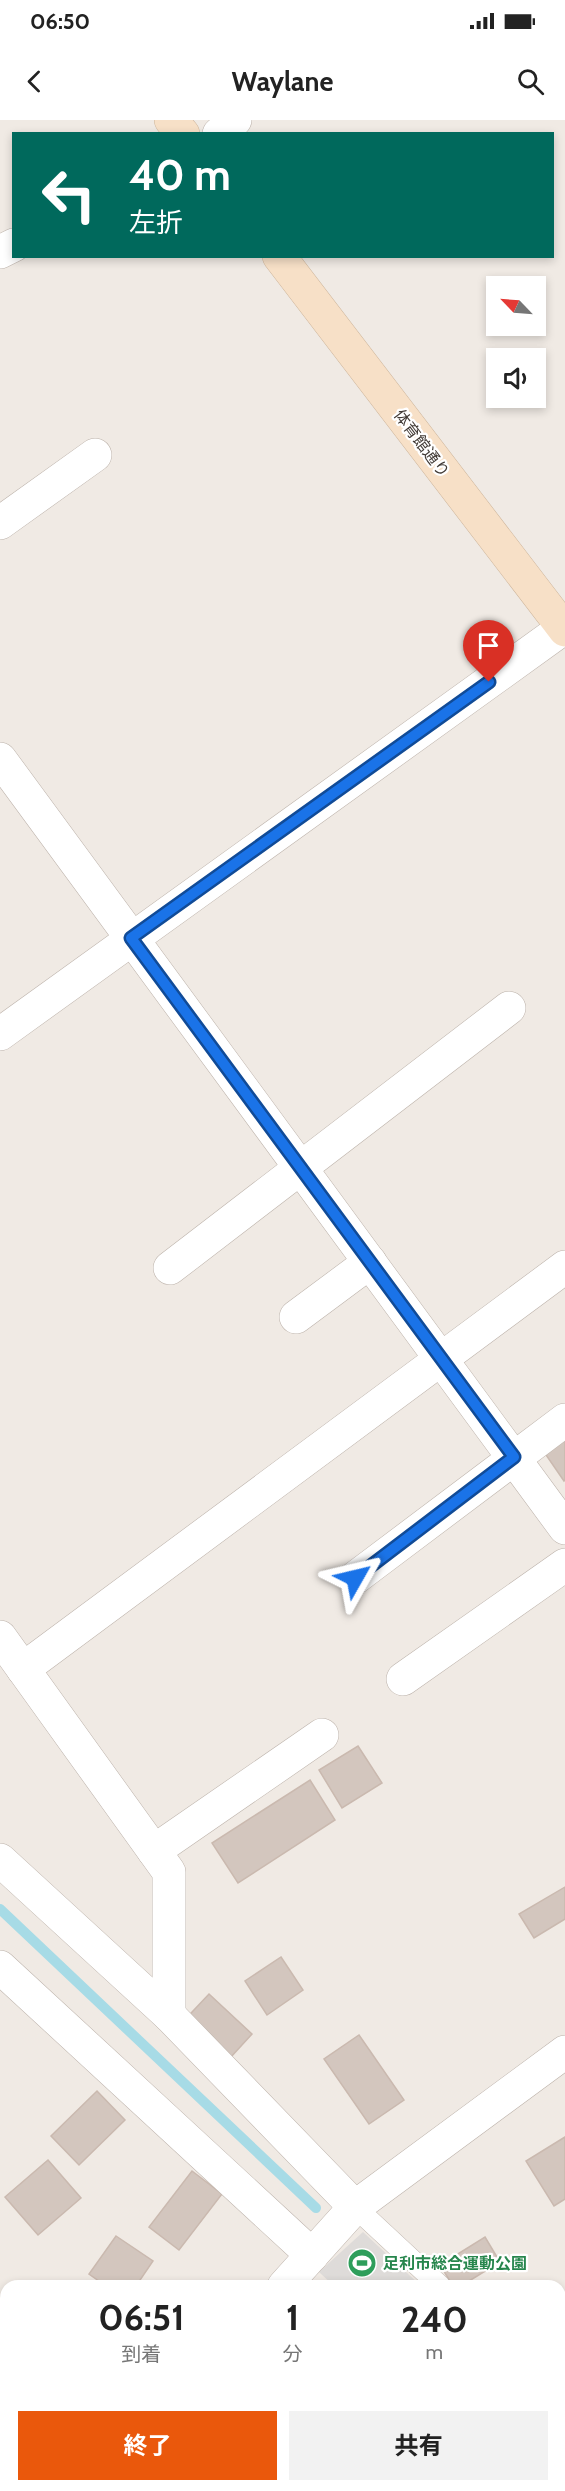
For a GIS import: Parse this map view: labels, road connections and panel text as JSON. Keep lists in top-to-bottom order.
{
  "streets": {
    "street": ["体育館通り"]
  },
  "places": {
    "sports": ["足利市総合運動公園"]
  },
  "north": "top left",
  "page": {
    "status": "06:50",
    "header": "Waylane",
    "turn": ["40 m", "左折"],
    "eta": [
      "06:51",
      "到着",
      "1",
      "分",
      "240",
      "m"
    ],
    "buttons": ["終了", "共有"]
  }
}
